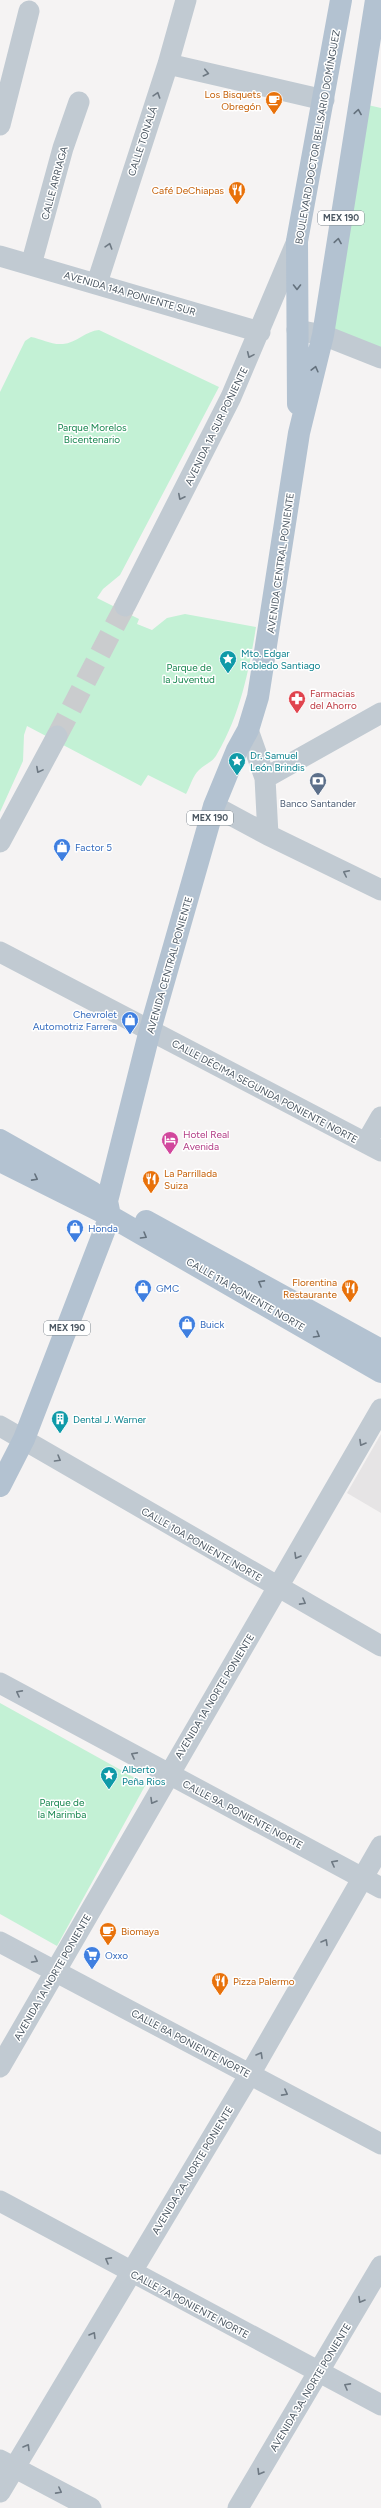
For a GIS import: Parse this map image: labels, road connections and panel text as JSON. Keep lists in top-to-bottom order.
{
  "streets": {
    "main road": [
      "BOULEVARD DOCTOR BELISARIO DOMÍNGUEZ",
      "MEX 190",
      "AVENIDA CENTRAL PONIENTE",
      "CALLE 11A PONIENTE NORTE"
    ],
    "street": [
      "CALLE TONALÁ",
      "CALLE ARRIAGA",
      "AVENIDA 14A PONIENTE SUR",
      "AVENIDA 1A SUR PONIENTE",
      "CALLE DÉCIMA SEGUNDA PONIENTE NORTE",
      "CALLE 10A PONIENTE NORTE",
      "AVENIDA 1A NORTE PONIENTE",
      "CALLE 9A. PONIENTE NORTE",
      "CALLE 8A PONIENTE NORTE",
      "AVENIDA 2A. NORTE PONIENTE",
      "CALLE 7A PONIENTE NORTE",
      "AVENIDA 3A. NORTE PONIENTE"
    ]
  },
  "crossings": [
    ["BOULEVARD DOCTOR BELISARIO DOMÍNGUEZ", "MEX 190"],
    ["BOULEVARD DOCTOR BELISARIO DOMÍNGUEZ", "AVENIDA 1A SUR PONIENTE"],
    ["BOULEVARD DOCTOR BELISARIO DOMÍNGUEZ", "AVENIDA CENTRAL PONIENTE"],
    ["CALLE TONALÁ", "AVENIDA 14A PONIENTE SUR"],
    ["CALLE ARRIAGA", "AVENIDA 14A PONIENTE SUR"],
    ["MEX 190", "AVENIDA CENTRAL PONIENTE"],
    ["AVENIDA 14A PONIENTE SUR", "AVENIDA 1A SUR PONIENTE"],
    ["AVENIDA CENTRAL PONIENTE", "CALLE DÉCIMA SEGUNDA PONIENTE NORTE"],
    ["AVENIDA CENTRAL PONIENTE", "CALLE 11A PONIENTE NORTE"],
    ["AVENIDA CENTRAL PONIENTE", "CALLE 10A PONIENTE NORTE"],
    ["CALLE 10A PONIENTE NORTE", "AVENIDA 1A NORTE PONIENTE"],
    ["AVENIDA 1A NORTE PONIENTE", "CALLE 9A. PONIENTE NORTE"],
    ["AVENIDA 1A NORTE PONIENTE", "CALLE 8A PONIENTE NORTE"],
    ["CALLE 9A. PONIENTE NORTE", "AVENIDA 2A. NORTE PONIENTE"],
    ["CALLE 8A PONIENTE NORTE", "AVENIDA 2A. NORTE PONIENTE"],
    ["AVENIDA 2A. NORTE PONIENTE", "CALLE 7A PONIENTE NORTE"],
    ["CALLE 7A PONIENTE NORTE", "AVENIDA 3A. NORTE PONIENTE"]
  ],
  "one_way": [
    "AVENIDA 1A SUR PONIENTE",
    "CALLE 10A PONIENTE NORTE",
    "AVENIDA 1A NORTE PONIENTE",
    "CALLE 9A. PONIENTE NORTE",
    "CALLE 8A PONIENTE NORTE",
    "AVENIDA 2A. NORTE PONIENTE",
    "CALLE 7A PONIENTE NORTE",
    "AVENIDA 3A. NORTE PONIENTE"
  ],
  "parks": ["Parque Morelos Bicentenario", "Parque de la Juventud", "Parque de la Marimba"],
  "places": {
    "cafe": ["Los Bisquets Obregón", "Biomaya"],
    "restaurant": [
      "Café DeChiapas",
      "La Parrillada Suiza",
      "Florentina Restaurante",
      "Pizza Palermo"
    ],
    "place": ["Mto. Edgar Robledo Santiago", "Dr. Samuel León Brindis", "Alberto Peña Rios"],
    "pharmacy": ["Farmacias del Ahorro"],
    "bank": ["Banco Santander"],
    "shop": [
      "Factor 5",
      "Chevrolet Automotriz Farrera",
      "Honda",
      "GMC",
      "Buick"
    ],
    "hotel": ["Hotel Real Avenida"],
    "building": ["Dental J. Warner"],
    "supermarket": ["Oxxo"]
  }
}
